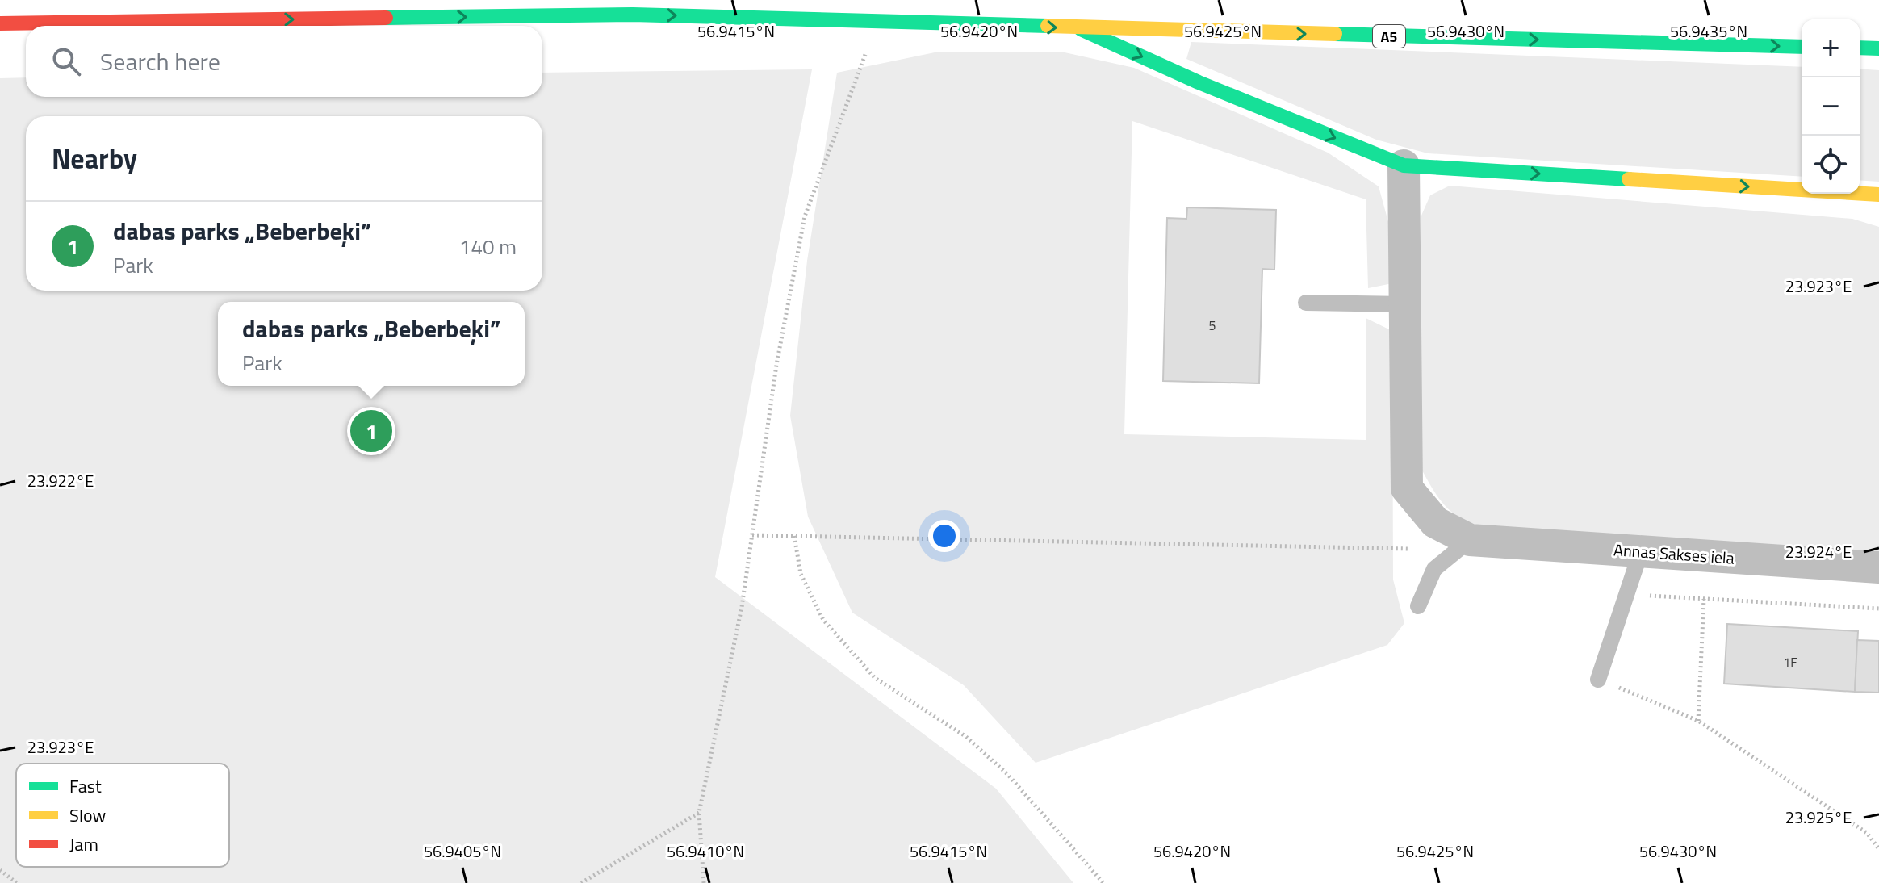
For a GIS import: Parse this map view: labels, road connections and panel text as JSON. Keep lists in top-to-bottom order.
{
  "streets": {
    "main road": ["A5"],
    "street": ["Annas Sakses iela"]
  },
  "house_numbers": ["5", "1F"],
  "legend": ["Fast", "Slow", "Jam"],
  "page": {
    "map_buttons": ["+", "−"],
    "search": "Search here",
    "heading": "Nearby",
    "list": [
      {
        "mark": "1",
        "name": "dabas parks „Beberbeķi”",
        "note": "Park",
        "value": "140 m"
      }
    ],
    "popup": ["dabas parks „Beberbeķi”", "Park"],
    "pins": "1"
  },
  "coordinates": [
    "56.9415°N",
    "56.9420°N",
    "56.9425°N",
    "56.9430°N",
    "56.9435°N",
    "23.923°E",
    "23.922°E",
    "23.924°E",
    "23.925°E",
    "56.9405°N",
    "56.9410°N"
  ]
}
